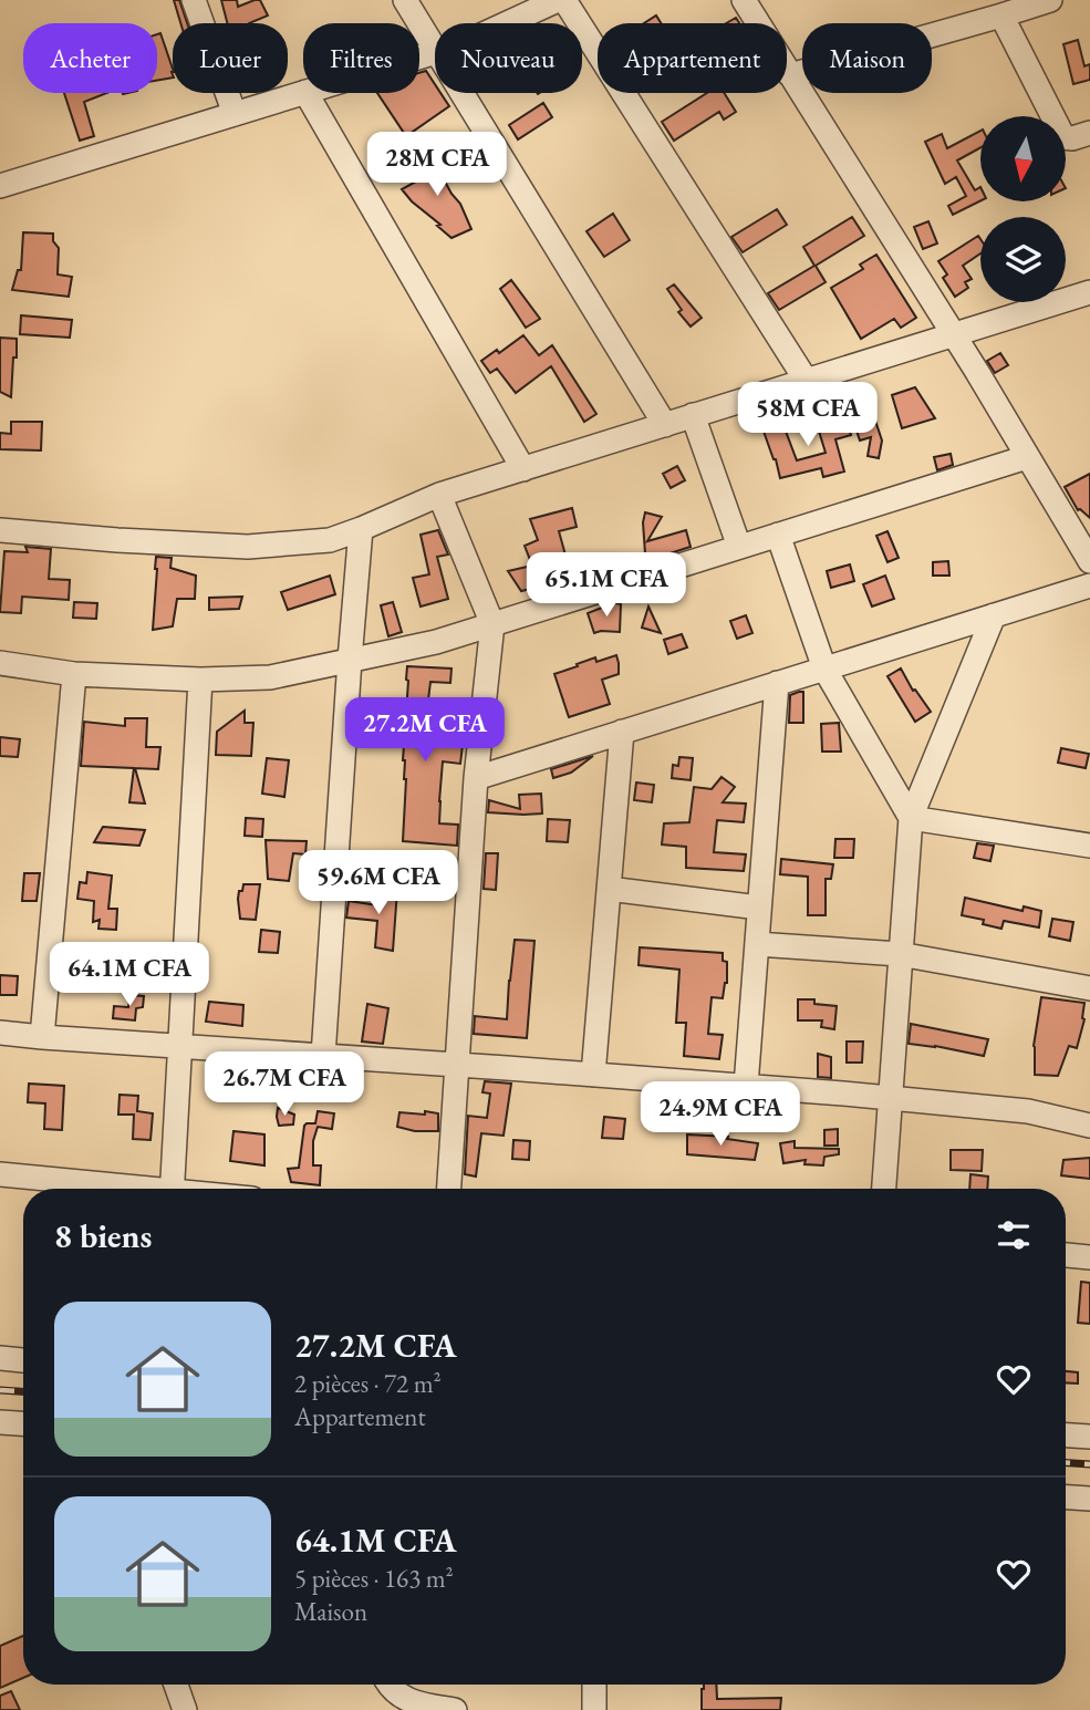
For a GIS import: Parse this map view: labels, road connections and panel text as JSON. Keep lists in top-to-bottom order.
{
  "north": "bottom",
  "page": {
    "chip": [
      "Acheter",
      "Louer",
      "Filtres",
      "Nouveau",
      "Appartement",
      "Maison"
    ],
    "price": [
      "28M CFA",
      "58M CFA",
      "65.1M CFA",
      "27.2M CFA",
      "59.6M CFA",
      "64.1M CFA",
      "26.7M CFA",
      "24.9M CFA"
    ],
    "heading": "8 biens",
    "list": [
      {
        "name": "27.2M CFA",
        "note": "2 pièces · 72 m² · Appartement"
      },
      {
        "name": "64.1M CFA",
        "note": "5 pièces · 163 m² · Maison"
      }
    ]
  }
}
